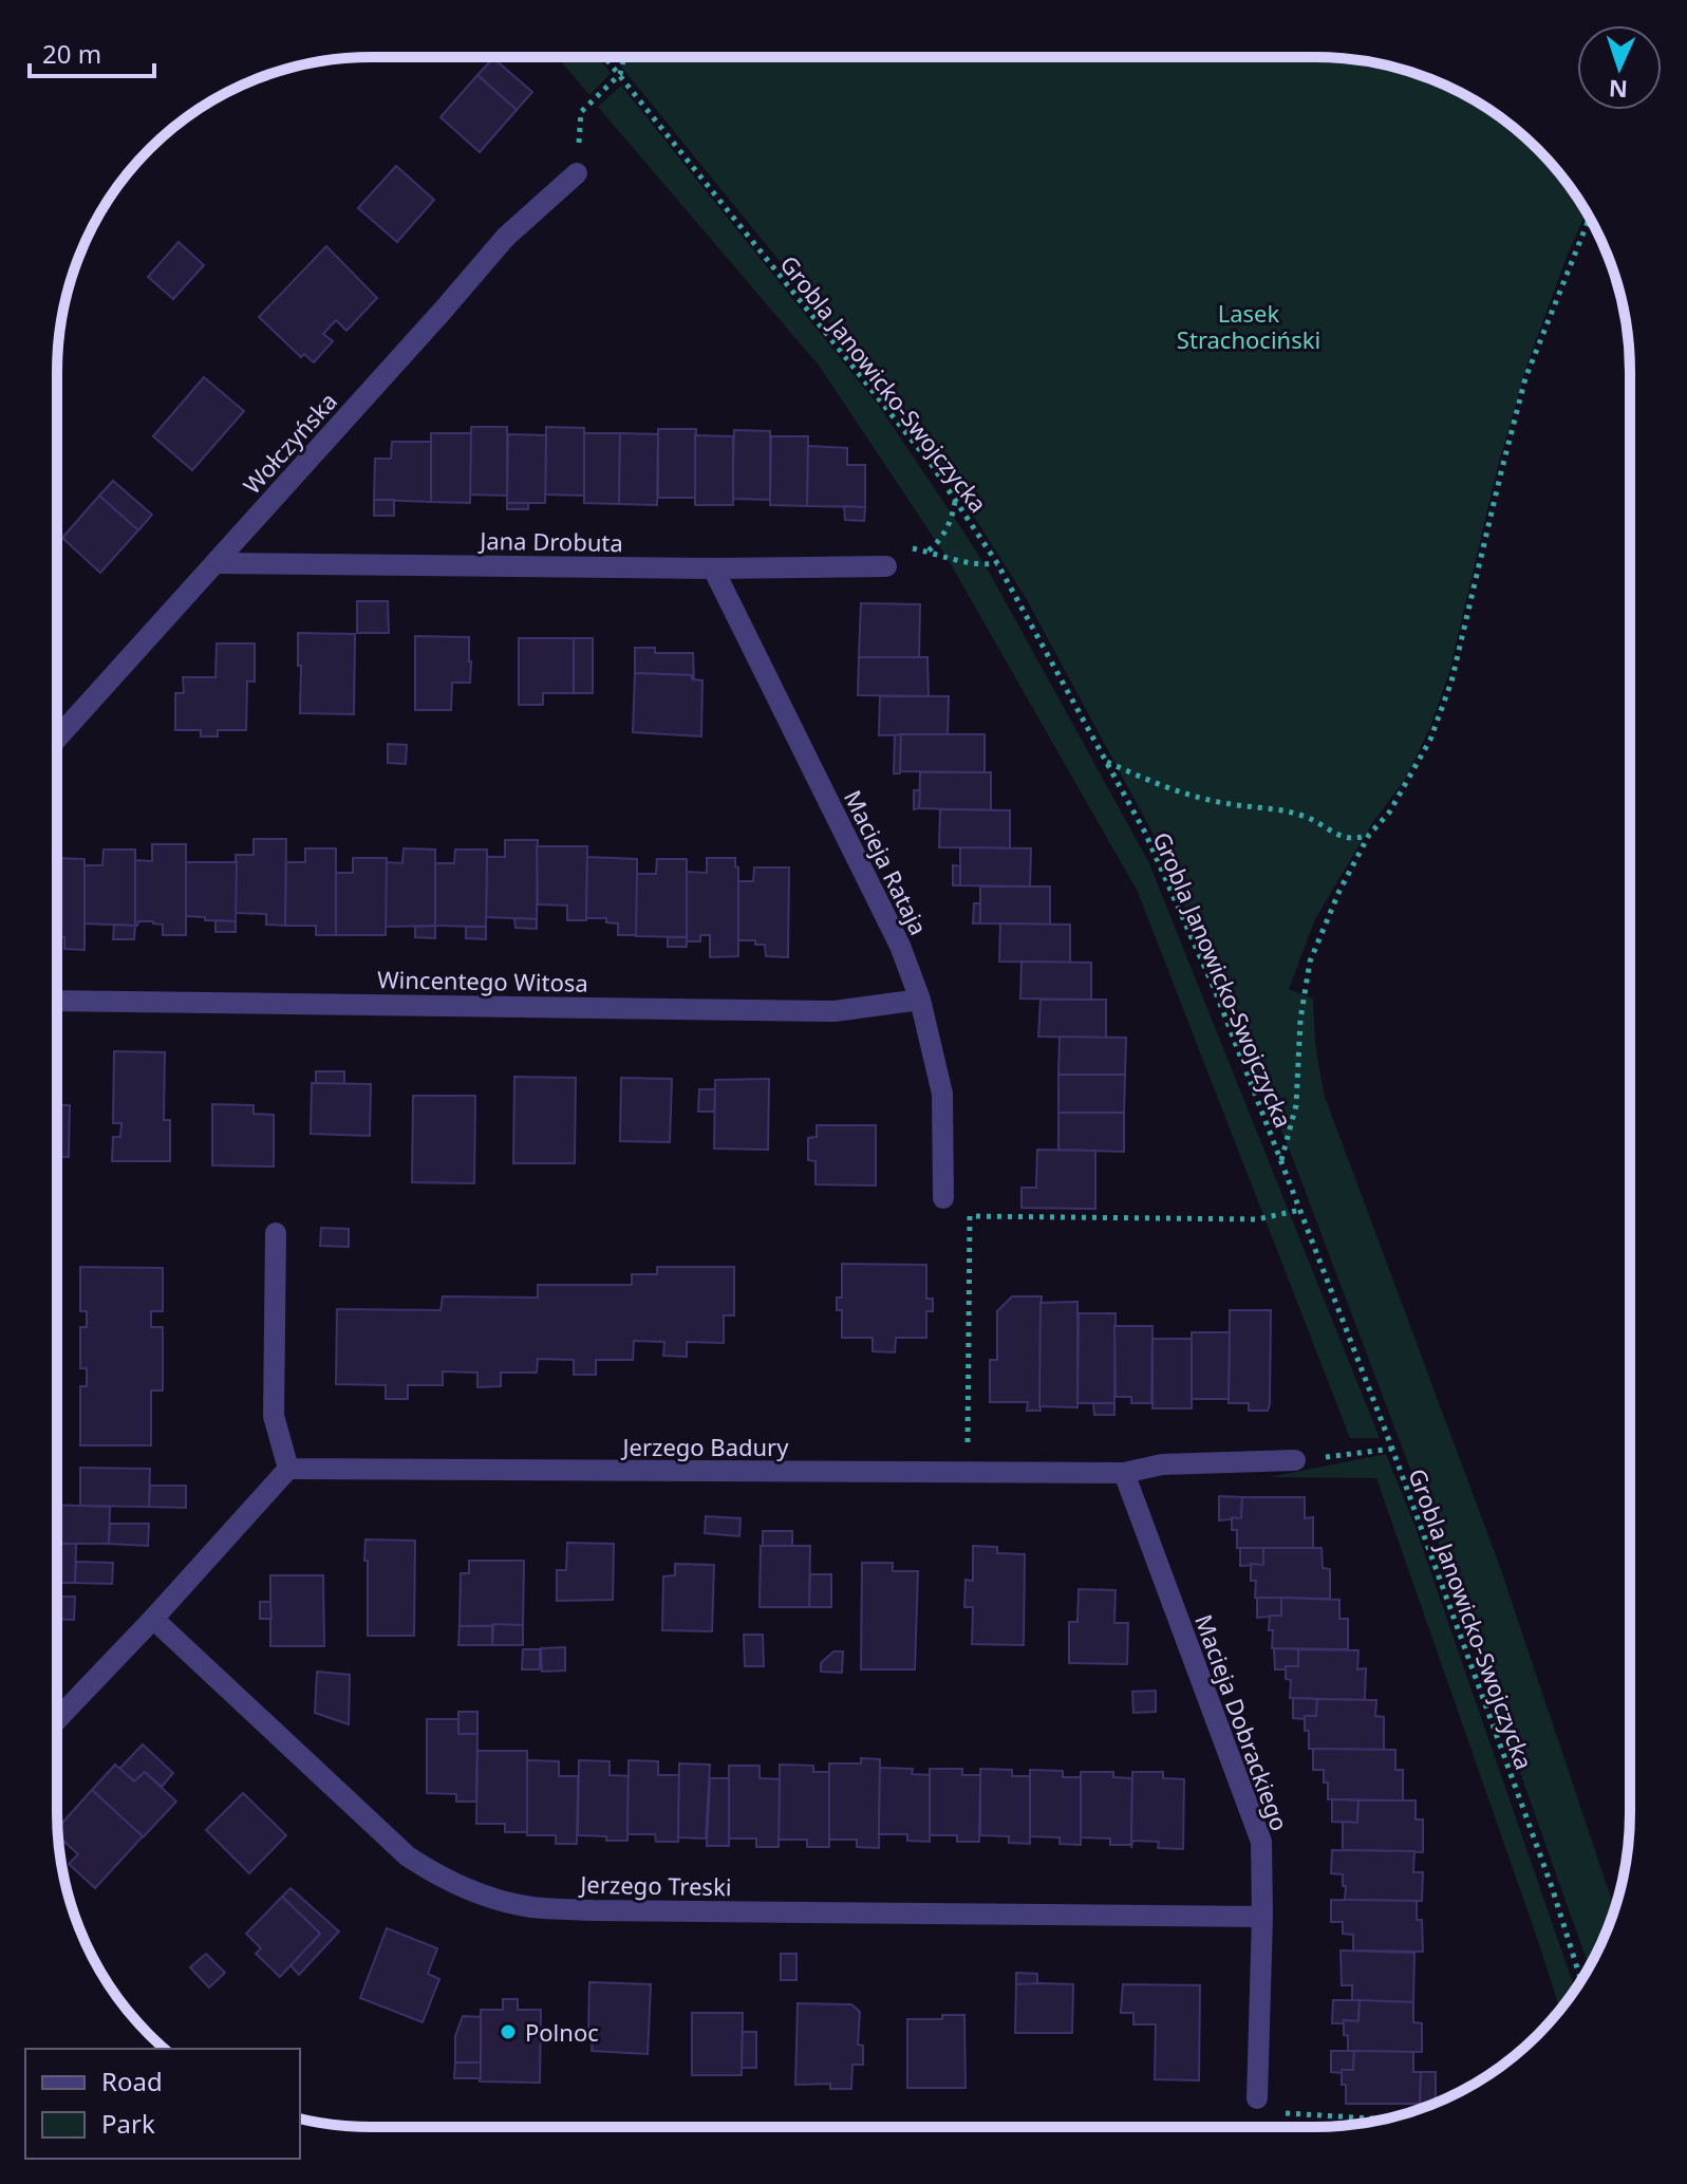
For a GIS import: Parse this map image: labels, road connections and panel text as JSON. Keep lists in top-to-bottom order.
{
  "streets": {
    "street": [
      "Wołczyńska",
      "Jana Drobuta",
      "Macieja Rataja",
      "Wincentego Witosa",
      "Jerzego Badury",
      "Macieja Dobrackiego",
      "Jerzego Treski"
    ],
    "path": ["Grobla Janowicko-Swojczycka"]
  },
  "crossings": [
    ["Wołczyńska", "Jana Drobuta"],
    ["Jana Drobuta", "Macieja Rataja"],
    ["Macieja Rataja", "Wincentego Witosa"],
    ["Jerzego Badury", "Macieja Dobrackiego"],
    ["Macieja Dobrackiego", "Jerzego Treski"]
  ],
  "parks": ["Lasek Strachociński"],
  "places": ["Polnoc"],
  "legend": ["Road", "Park"],
  "scale_bar": "20 m",
  "north": "bottom"
}
